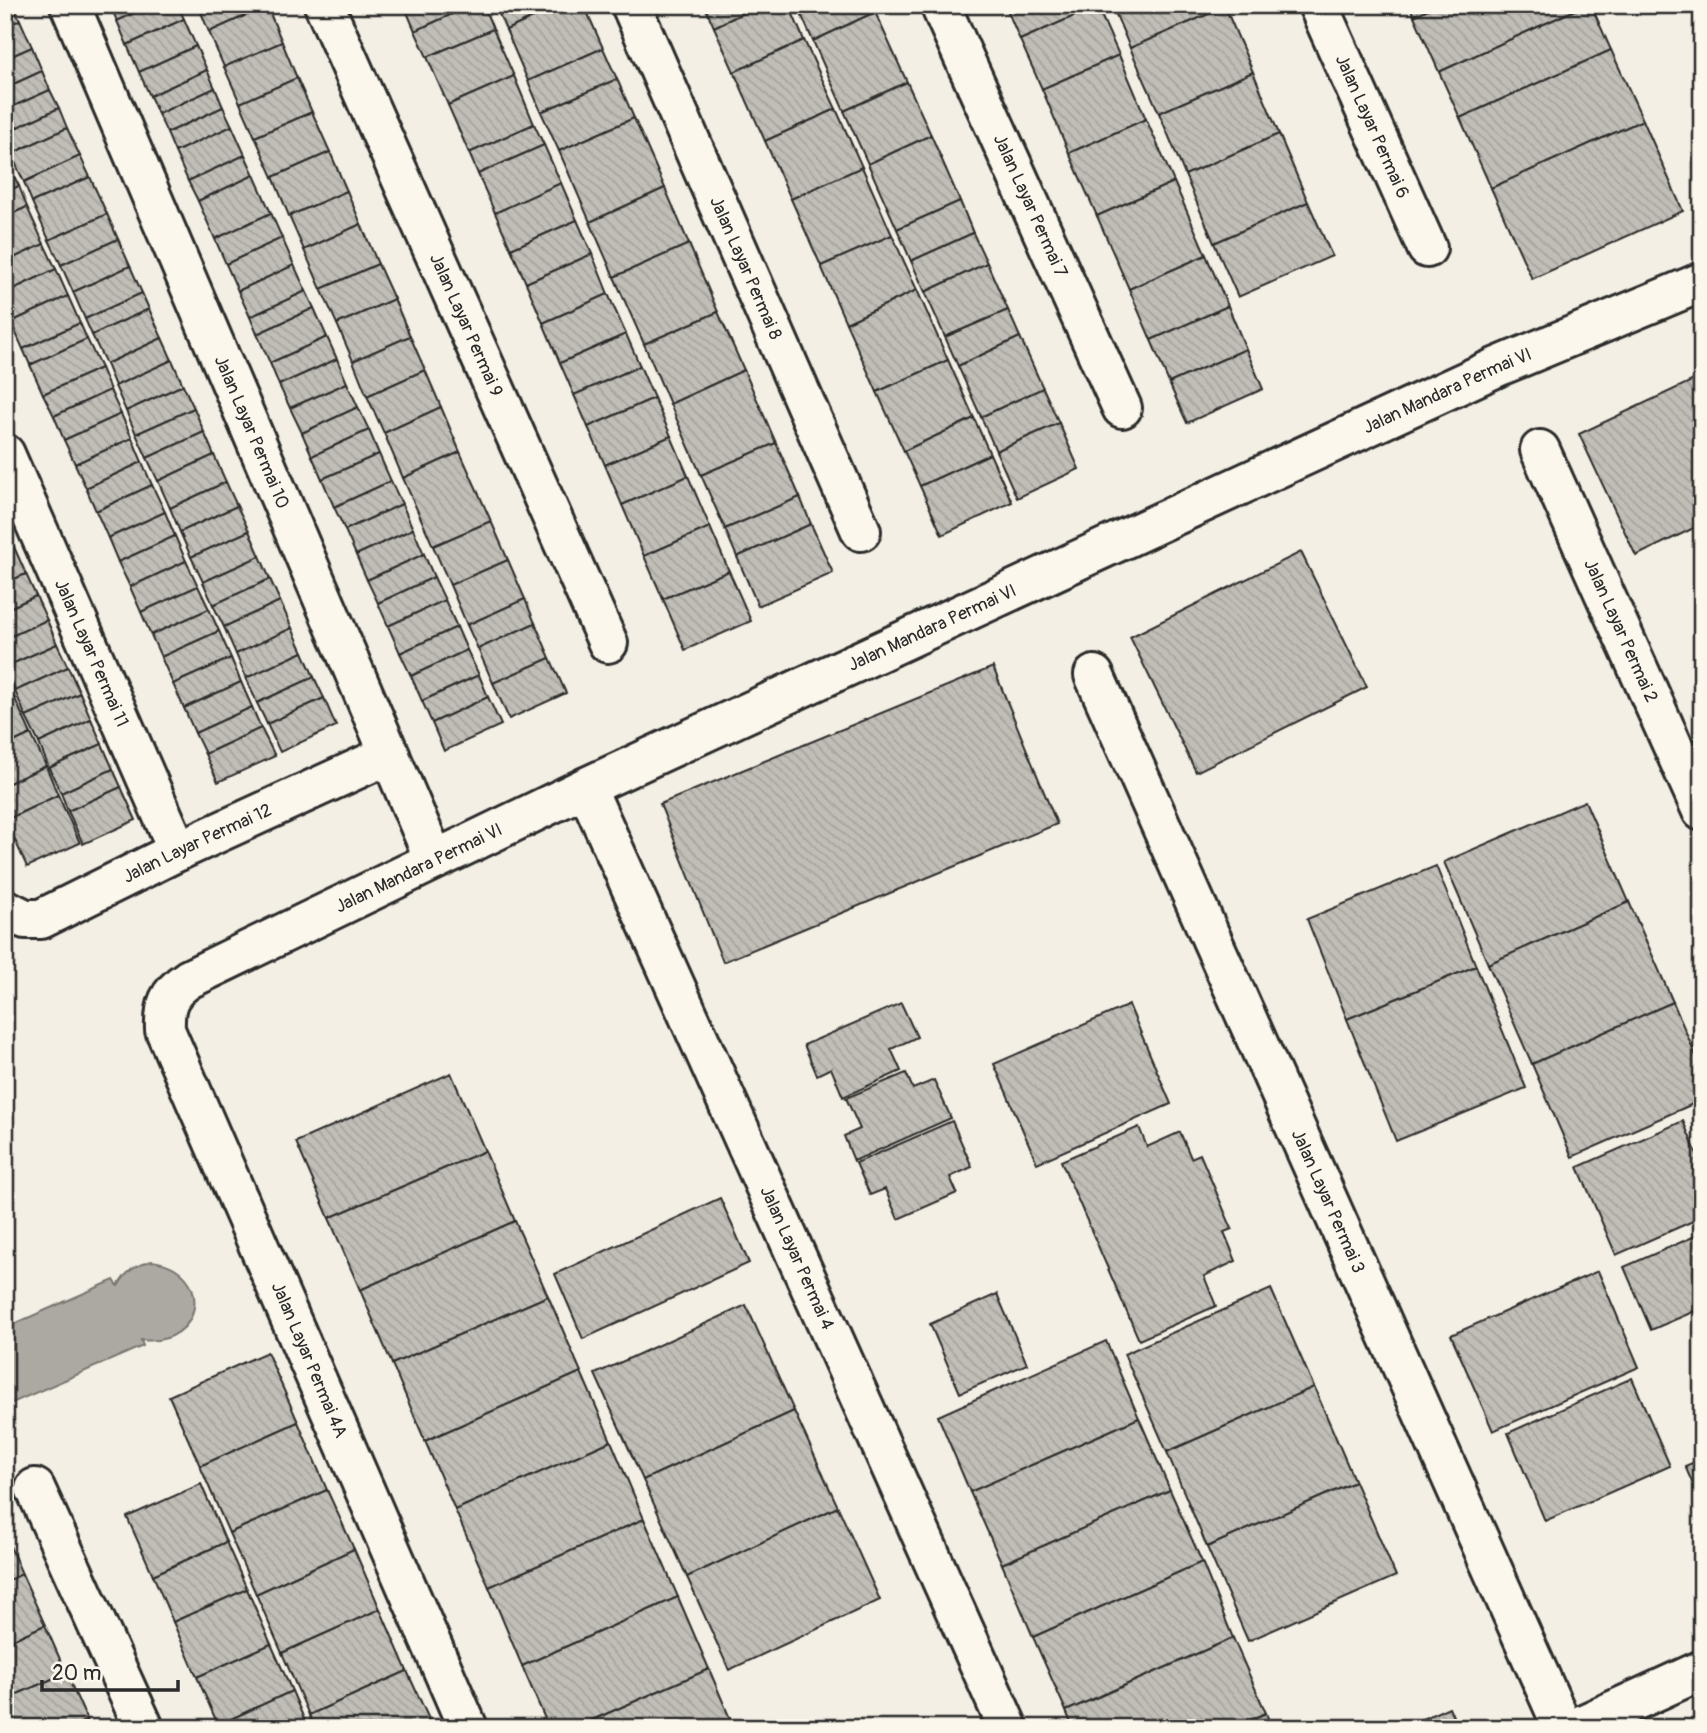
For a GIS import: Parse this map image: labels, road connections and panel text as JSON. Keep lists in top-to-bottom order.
{
  "streets": {
    "street": [
      "Jalan Layar Permai 6",
      "Jalan Layar Permai 7",
      "Jalan Layar Permai 8",
      "Jalan Layar Permai 9",
      "Jalan Mandara Permai VI",
      "Jalan Layar Permai 10",
      "Jalan Layar Permai 2",
      "Jalan Layar Permai 11",
      "Jalan Layar Permai 12",
      "Jalan Layar Permai 3",
      "Jalan Layar Permai 4",
      "Jalan Layar Permai 4A"
    ]
  },
  "crossings": [
    ["Jalan Mandara Permai VI", "Jalan Layar Permai 10"],
    ["Jalan Mandara Permai VI", "Jalan Layar Permai 4"],
    ["Jalan Mandara Permai VI", "Jalan Layar Permai 4A"],
    ["Jalan Layar Permai 10", "Jalan Layar Permai 12"],
    ["Jalan Layar Permai 11", "Jalan Layar Permai 12"]
  ],
  "scale_bar": "20 m"
}
